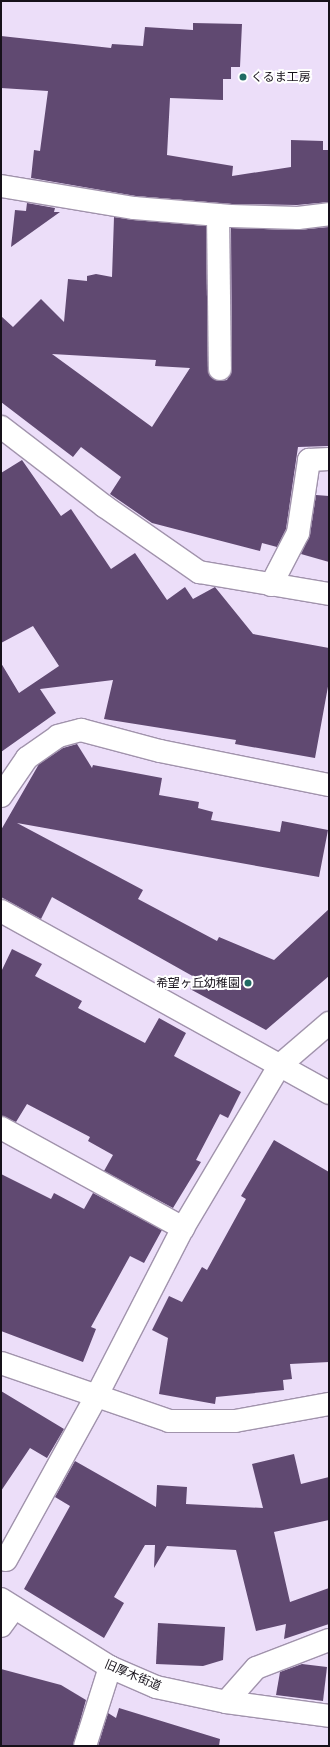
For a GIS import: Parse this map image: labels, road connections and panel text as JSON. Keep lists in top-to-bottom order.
{
  "streets": {
    "street": ["旧厚木街道"]
  },
  "places": ["くるま工房", "希望ヶ丘幼稚園"]
}
